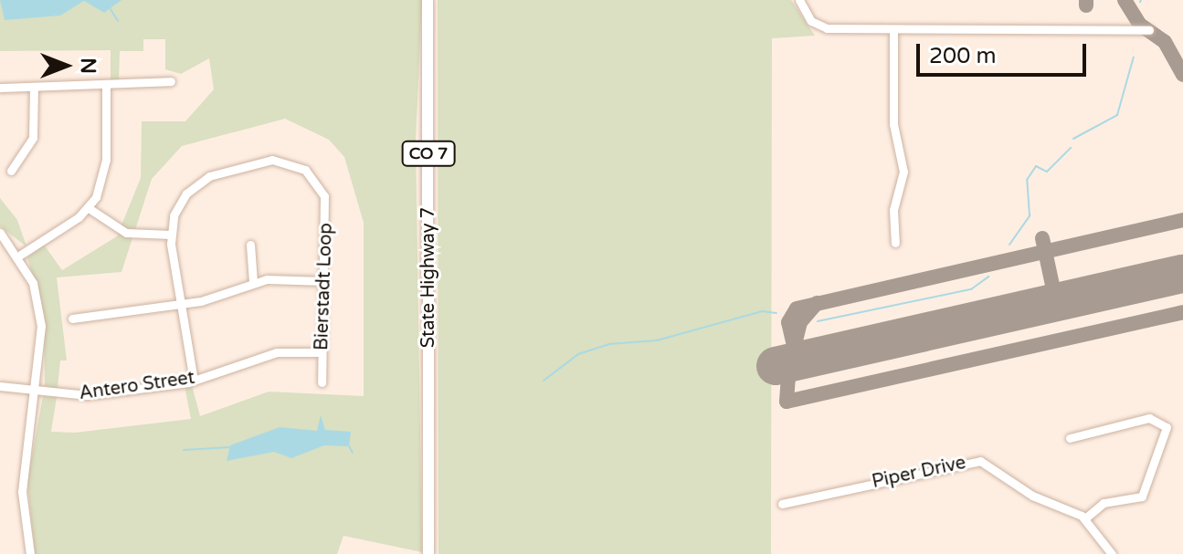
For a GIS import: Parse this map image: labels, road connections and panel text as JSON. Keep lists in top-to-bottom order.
{
  "streets": {
    "main road": ["CO 7", "State Highway 7"],
    "street": ["Bierstadt Loop", "Antero Street", "Piper Drive"]
  },
  "crossings": [
    ["Bierstadt Loop", "Antero Street"]
  ],
  "scale_bar": "200 m",
  "north": "right"
}
